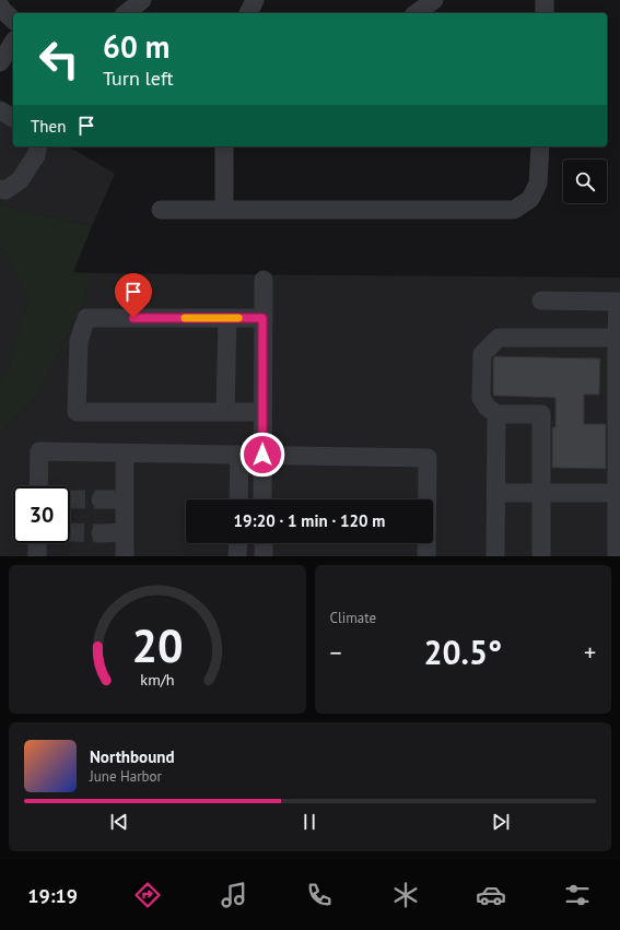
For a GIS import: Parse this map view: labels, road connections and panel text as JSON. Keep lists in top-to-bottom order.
{
  "page": {
    "turn": ["60 m", "Turn left"],
    "then": "Then",
    "limit": "30",
    "trip": "19:20 · 1 min · 120 m",
    "tile": "Climate",
    "heat": ["−", "20.5°", "+"],
    "song": ["Northbound", "June Harbor"],
    "tabs": "19:19",
    "gauge": ["20", "km/h"]
  }
}
